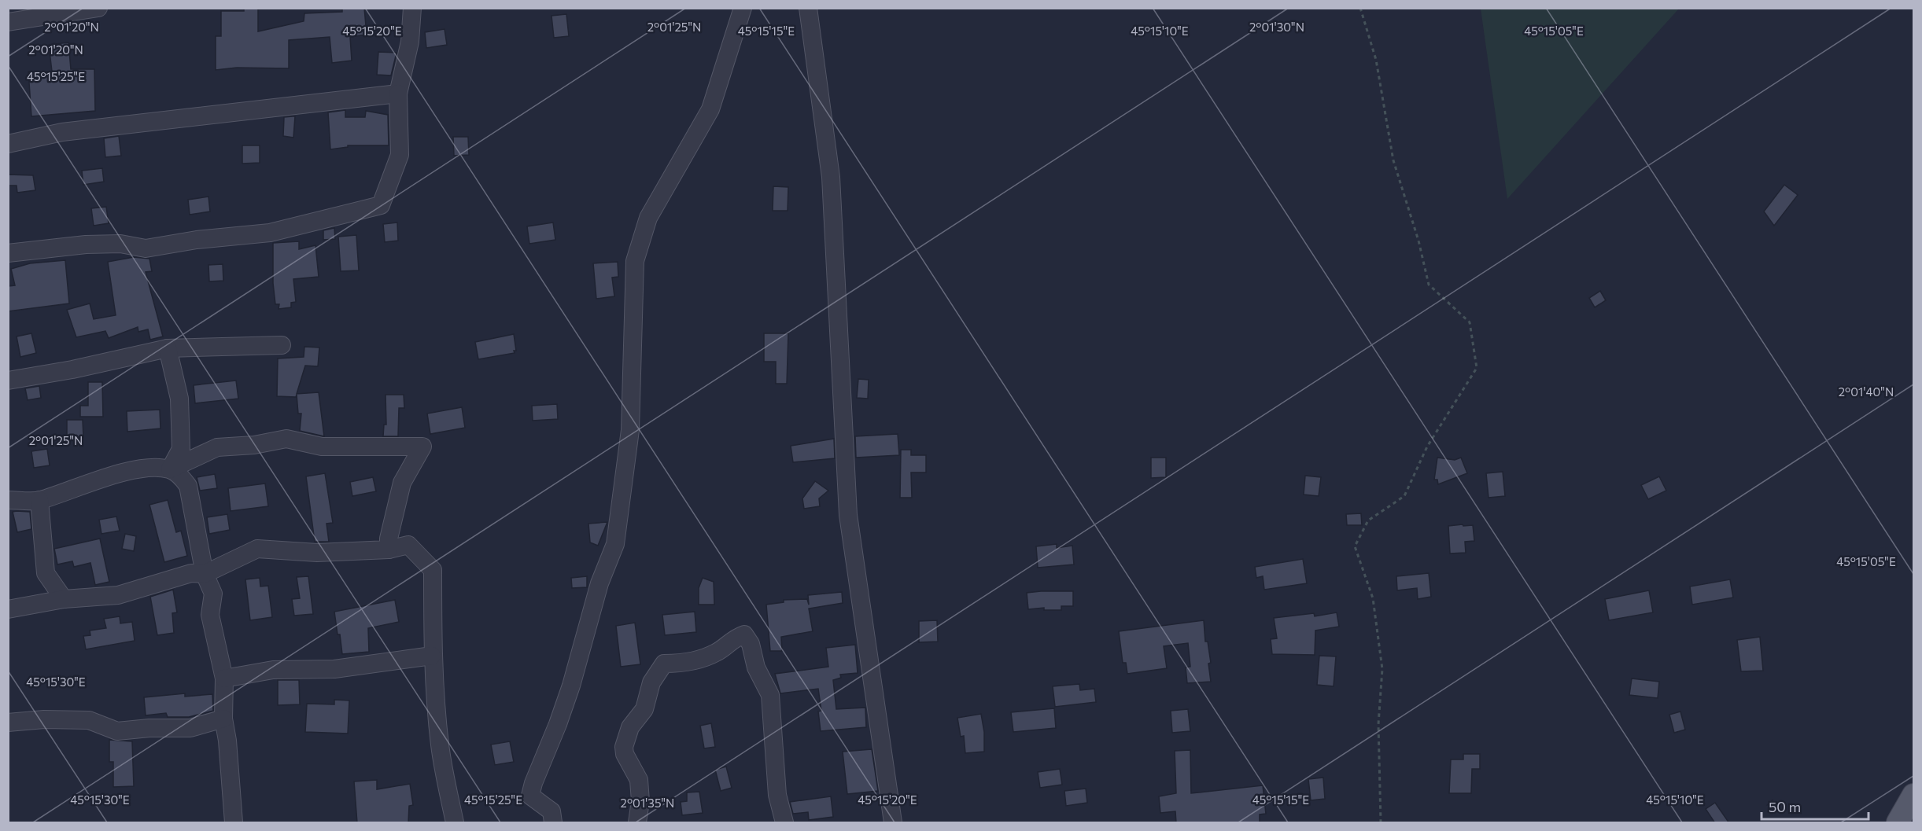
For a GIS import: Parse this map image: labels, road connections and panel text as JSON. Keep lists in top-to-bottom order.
{
  "scale_bar": "50 m",
  "coordinates": [
    "2°01'20\"N",
    "2°01'25\"N",
    "2°01'30\"N",
    "45°15'20\"E",
    "45°15'15\"E",
    "45°15'10\"E",
    "45°15'05\"E",
    "45°15'25\"E",
    "2°01'40\"N",
    "45°15'30\"E",
    "2°01'35\"N"
  ]
}
